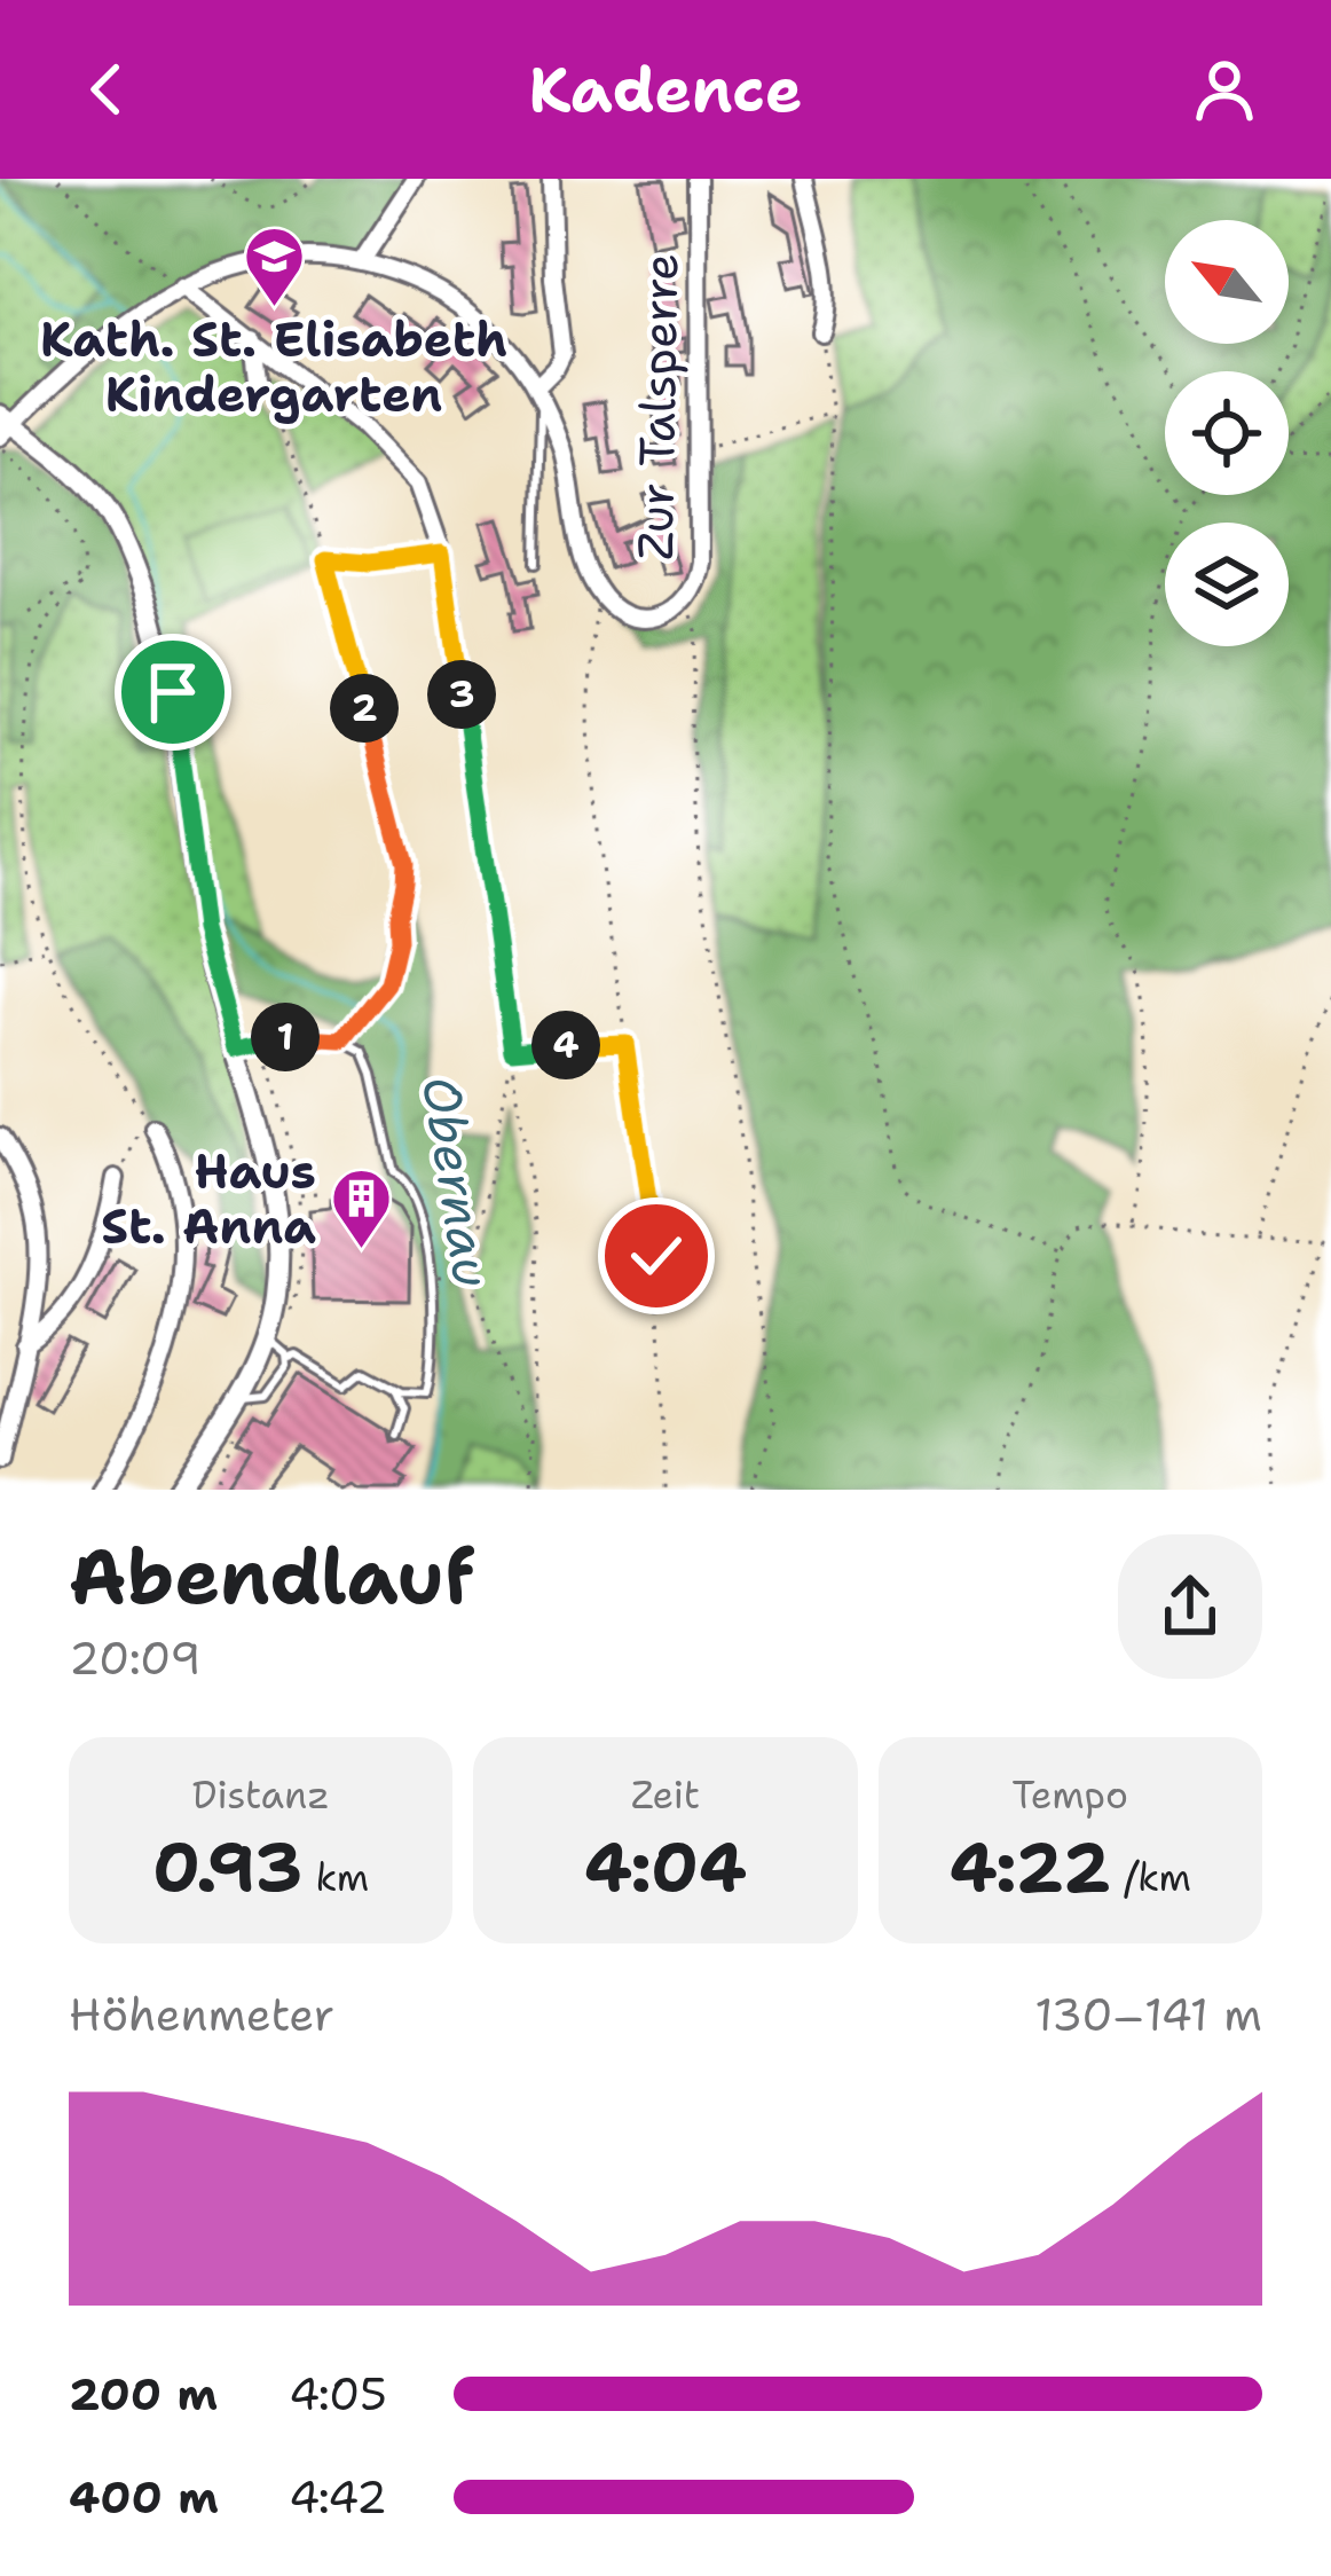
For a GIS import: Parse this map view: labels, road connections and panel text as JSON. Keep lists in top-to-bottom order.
{
  "streets": {
    "street": ["Zur Talsperre"]
  },
  "water": ["Obernau"],
  "places": {
    "school or university": ["Kath. St. Elisabeth Kindergarten"],
    "building": ["Haus St. Anna"]
  },
  "north": "top left",
  "page": {
    "header": "Kadence",
    "pins": [
      "3",
      "2",
      "1",
      "4"
    ],
    "heading": ["Abendlauf", "20:09"],
    "stats": [
      ["Distanz", "0.93 km"],
      ["Zeit", "4:04"],
      ["Tempo", "4:22 /km"]
    ],
    "chart": ["Höhenmeter", "130–141 m"],
    "list": [
      {
        "name": "200 m",
        "note": "4:05"
      },
      {
        "name": "400 m",
        "note": "4:42"
      }
    ]
  }
}
